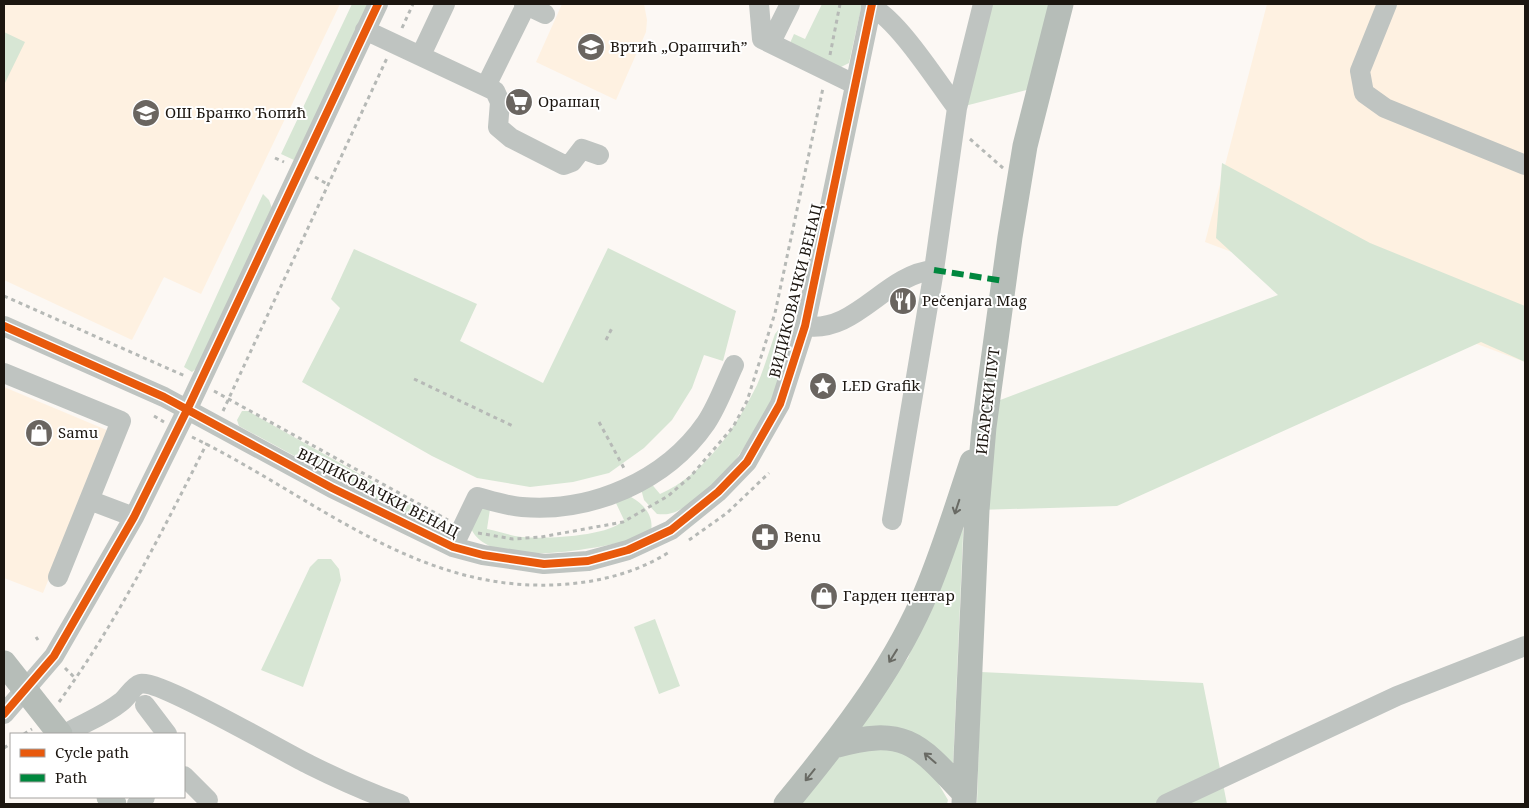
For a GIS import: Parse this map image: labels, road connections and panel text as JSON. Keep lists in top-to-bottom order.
{
  "streets": {
    "main road": ["ИБАРСКИ ПУТ"],
    "street": ["ВИДИКОВАЧКИ ВЕНАЦ"]
  },
  "places": {
    "school or university": ["Вртић „Орашчић”", "ОШ Бранко Ћопић"],
    "supermarket": ["Орашац"],
    "restaurant": ["Pečenjara Mag"],
    "place": ["LED Grafik"],
    "shop": ["Samu", "Гарден центар"],
    "pharmacy": ["Benu"]
  },
  "legend": ["Cycle path", "Path"]
}
